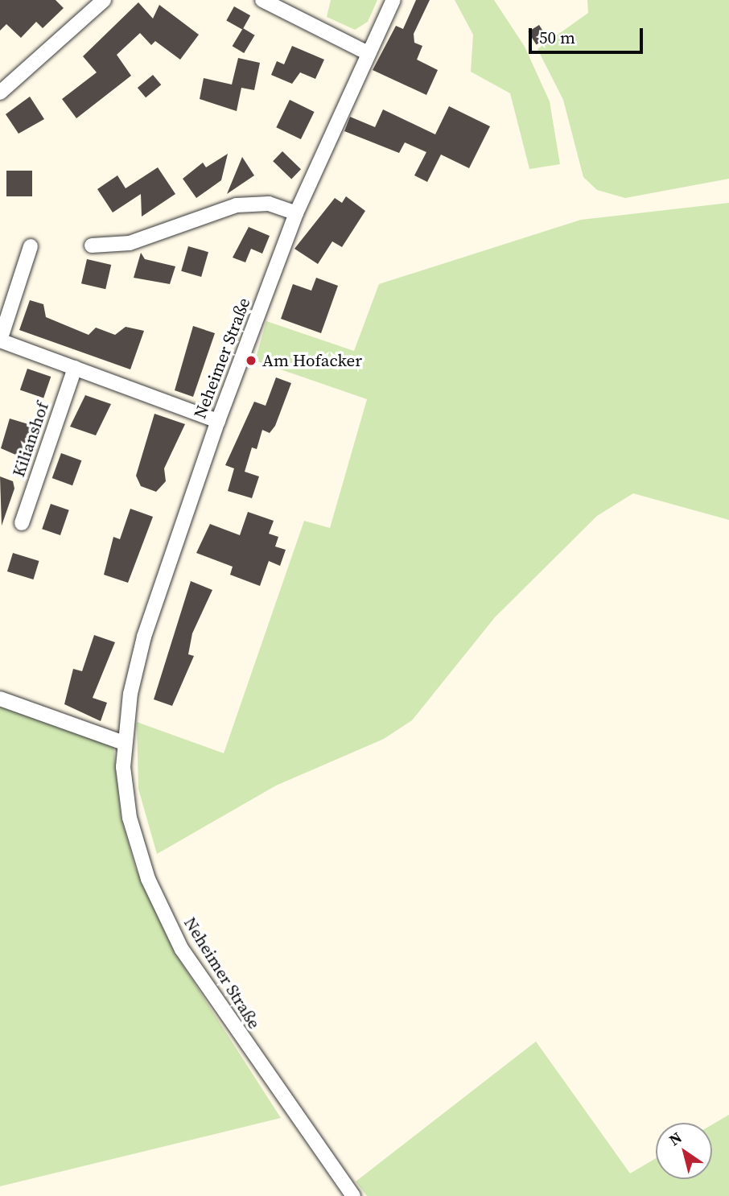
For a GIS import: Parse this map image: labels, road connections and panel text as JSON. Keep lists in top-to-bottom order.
{
  "streets": {
    "street": ["Neheimer Straße", "Kilianshof"]
  },
  "places": ["Am Hofacker"],
  "scale_bar": "50 m",
  "north": "top left"
}
